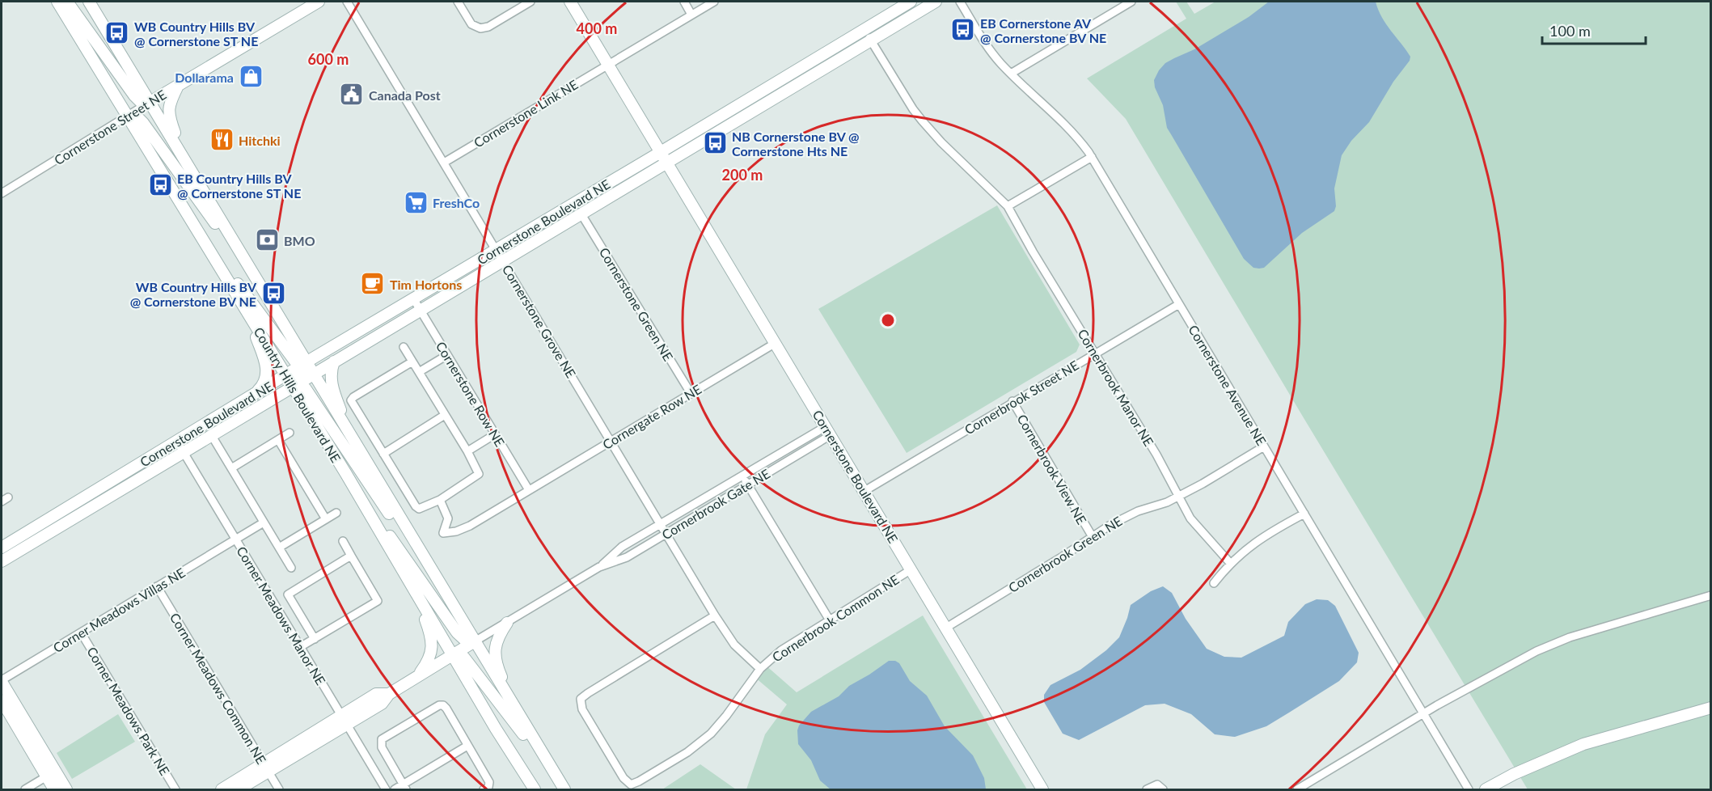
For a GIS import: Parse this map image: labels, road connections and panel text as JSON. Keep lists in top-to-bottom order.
{
  "streets": {
    "street": [
      "Cornerstone Link NE",
      "Cornerstone Street NE",
      "Cornerstone Boulevard NE",
      "Cornerstone Green NE",
      "Cornerstone Grove NE",
      "Cornerstone Avenue NE",
      "Cornerbrook Manor NE",
      "Cornerstone Row NE",
      "Country Hills Boulevard NE",
      "Cornerbrook Street NE",
      "Cornergate Row NE",
      "Cornerbrook View NE",
      "Cornerbrook Gate NE",
      "Cornerbrook Green NE",
      "Corner Meadows Villas NE",
      "Corner Meadows Manor NE",
      "Cornerbrook Common NE",
      "Corner Meadows Common NE",
      "Corner Meadows Park NE"
    ]
  },
  "crossings": [
    ["Cornerstone Link NE", "Cornerstone Grove NE"],
    ["Cornerstone Street NE", "Country Hills Boulevard NE"],
    ["Cornerstone Boulevard NE", "Cornerstone Green NE"],
    ["Cornerstone Boulevard NE", "Cornerstone Grove NE"],
    ["Cornerstone Boulevard NE", "Cornerbrook Manor NE"],
    ["Cornerstone Boulevard NE", "Cornerstone Row NE"],
    ["Cornerstone Boulevard NE", "Country Hills Boulevard NE"],
    ["Cornerstone Boulevard NE", "Cornerbrook Street NE"],
    ["Cornerstone Boulevard NE", "Cornergate Row NE"],
    ["Cornerstone Boulevard NE", "Cornerbrook Gate NE"],
    ["Cornerstone Boulevard NE", "Cornerbrook Green NE"],
    ["Cornerstone Boulevard NE", "Corner Meadows Manor NE"],
    ["Cornerstone Boulevard NE", "Cornerbrook Common NE"],
    ["Cornerstone Green NE", "Cornergate Row NE"],
    ["Cornerstone Grove NE", "Cornergate Row NE"],
    ["Cornerstone Grove NE", "Cornerbrook Gate NE"],
    ["Cornerstone Grove NE", "Cornerbrook Common NE"],
    ["Cornerstone Avenue NE", "Cornerbrook Street NE"],
    ["Cornerstone Avenue NE", "Cornerbrook Green NE"],
    ["Cornerbrook Manor NE", "Cornerbrook Street NE"],
    ["Cornerbrook Manor NE", "Cornerbrook Green NE"],
    ["Cornerstone Row NE", "Cornergate Row NE"],
    ["Country Hills Boulevard NE", "Cornerbrook Gate NE"],
    ["Cornerbrook Street NE", "Cornerbrook View NE"],
    ["Cornerbrook View NE", "Cornerbrook Green NE"],
    ["Corner Meadows Villas NE", "Corner Meadows Manor NE"],
    ["Corner Meadows Villas NE", "Corner Meadows Common NE"],
    ["Corner Meadows Villas NE", "Corner Meadows Park NE"]
  ],
  "places": {
    "bus stop": [
      "EB Cornerstone AV @ Cornerstone BV NE",
      "WB Country Hills BV @ Cornerstone ST NE",
      "NB Cornerstone BV @ Cornerstone Hts NE",
      "EB Country Hills BV @ Cornerstone ST NE",
      "WB Country Hills BV @ Cornerstone BV NE"
    ],
    "shop": ["Dollarama"],
    "public building": ["Canada Post"],
    "restaurant": ["Hitchki"],
    "supermarket": ["FreshCo"],
    "bank": ["BMO"],
    "cafe": ["Tim Hortons"]
  },
  "scale_bar": "100 m",
  "rings": ["400 m", "600 m", "200 m"]
}
